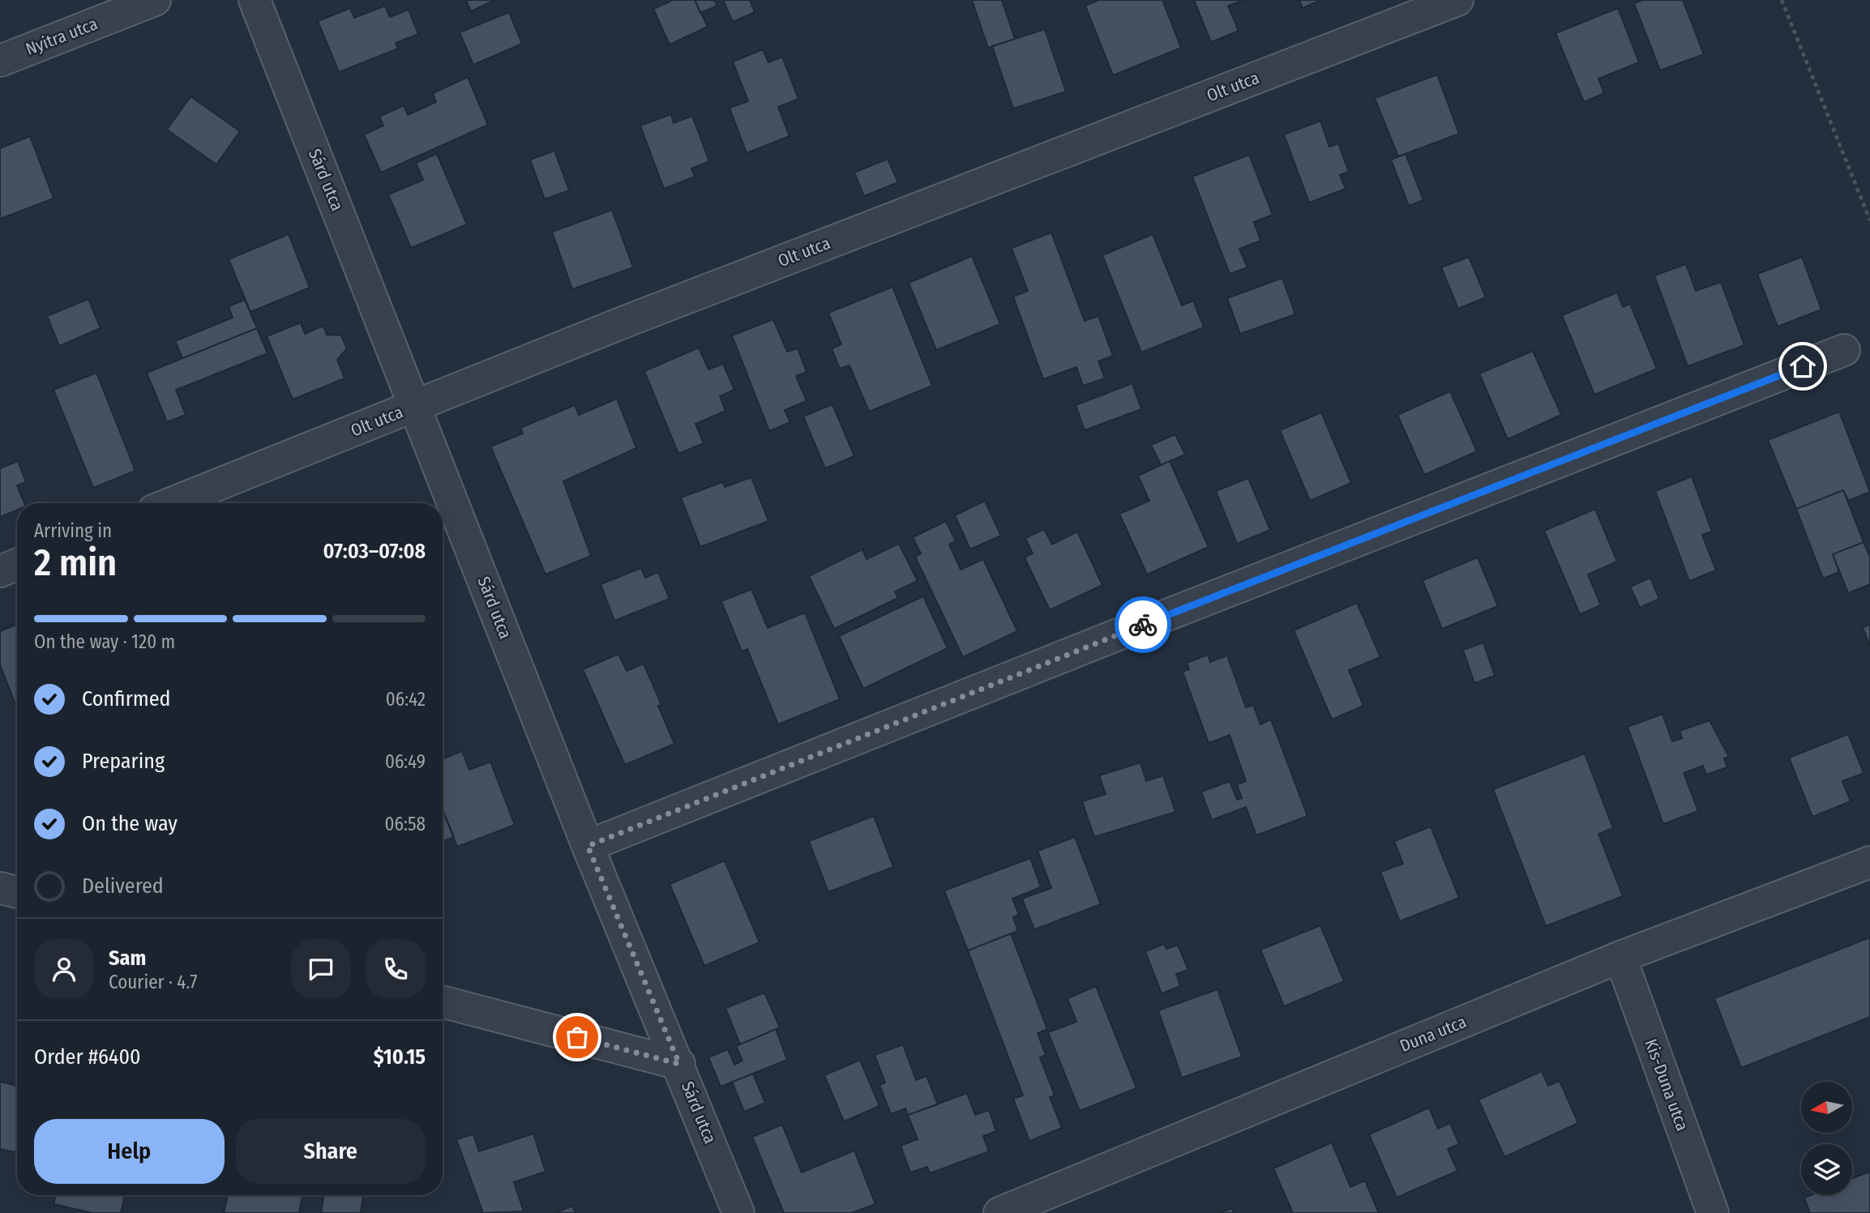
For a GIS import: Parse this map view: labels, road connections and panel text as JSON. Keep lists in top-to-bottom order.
{
  "streets": {
    "street": [
      "Nyitra utca",
      "Olt utca",
      "Sárd utca",
      "Duna utca",
      "Kis-Duna utca"
    ]
  },
  "crossings": [
    ["Olt utca", "Sárd utca"],
    ["Duna utca", "Kis-Duna utca"]
  ],
  "north": "left",
  "page": {
    "heading": ["2 min", "Arriving in", "07:03–07:08"],
    "panel": [
      "Sam",
      "Courier · 4.7",
      "Order #6400",
      "$10.15"
    ],
    "bar": "On the way · 120 m",
    "list": [
      ["Confirmed", "06:42"],
      ["Preparing", "06:49"],
      ["On the way", "06:58"],
      "Delivered"
    ],
    "buttons": ["Help", "Share"]
  }
}
